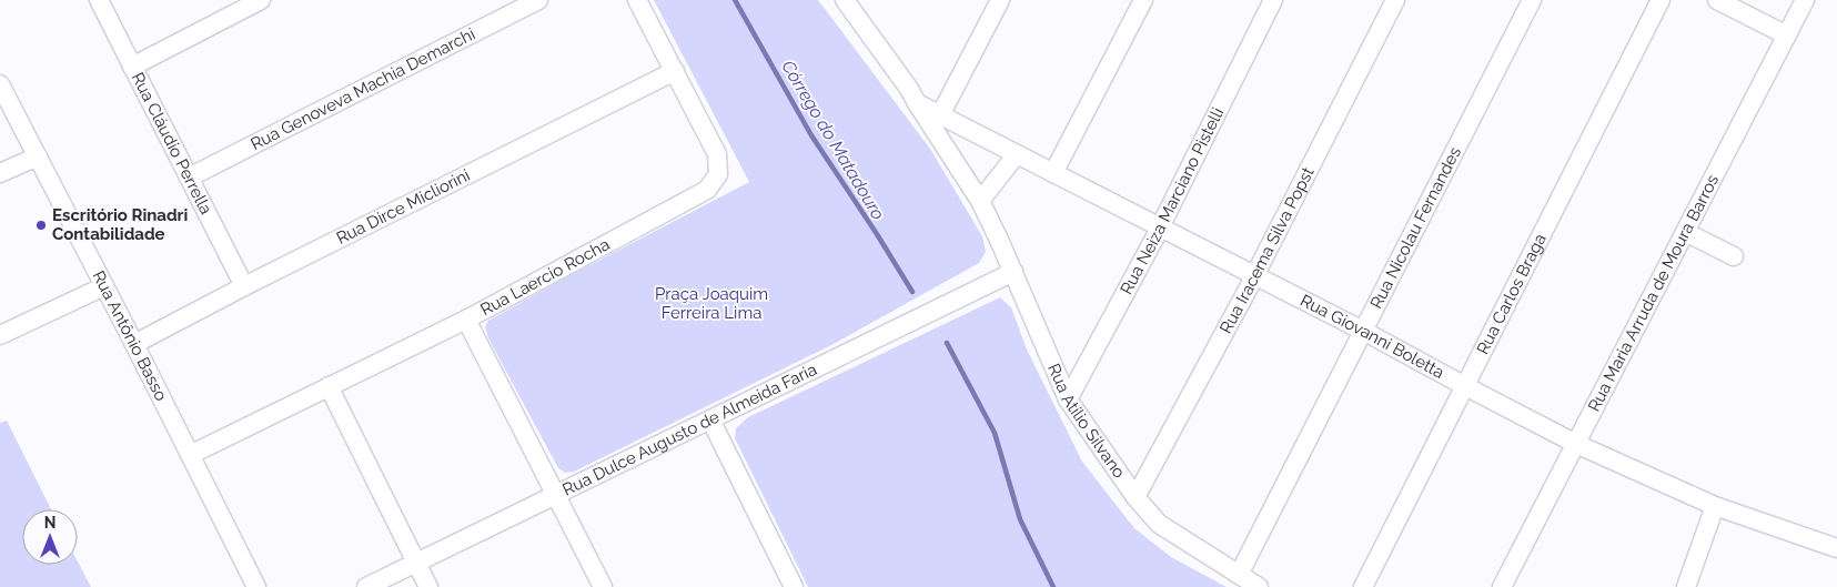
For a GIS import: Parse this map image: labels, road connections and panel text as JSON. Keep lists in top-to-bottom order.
{
  "streets": {
    "street": [
      "Rua Genoveva Machia Demarchi",
      "Rua Cláudio Perrella",
      "Rua Neiza Marciano Pistelli",
      "Rua Dirce Micliorini",
      "Rua Nicolau Fernandes",
      "Rua Iracema Silva Popst",
      "Rua Laercio Rocha",
      "Rua Carlos Braga",
      "Rua Maria Arruda de Moura Barros",
      "Rua Antônio Basso",
      "Rua Giovanni Boletta",
      "Rua Atílio Silvano",
      "Rua Dulce Augusto de Almeida Faria"
    ]
  },
  "crossings": [
    ["Rua Genoveva Machia Demarchi", "Rua Cláudio Perrella"],
    ["Rua Cláudio Perrella", "Rua Dirce Micliorini"],
    ["Rua Neiza Marciano Pistelli", "Rua Giovanni Boletta"],
    ["Rua Neiza Marciano Pistelli", "Rua Atílio Silvano"],
    ["Rua Dirce Micliorini", "Rua Laercio Rocha"],
    ["Rua Dirce Micliorini", "Rua Antônio Basso"],
    ["Rua Nicolau Fernandes", "Rua Giovanni Boletta"],
    ["Rua Nicolau Fernandes", "Rua Atílio Silvano"],
    ["Rua Iracema Silva Popst", "Rua Giovanni Boletta"],
    ["Rua Iracema Silva Popst", "Rua Atílio Silvano"],
    ["Rua Laercio Rocha", "Rua Antônio Basso"],
    ["Rua Carlos Braga", "Rua Giovanni Boletta"],
    ["Rua Maria Arruda de Moura Barros", "Rua Giovanni Boletta"],
    ["Rua Giovanni Boletta", "Rua Atílio Silvano"],
    ["Rua Atílio Silvano", "Rua Dulce Augusto de Almeida Faria"]
  ],
  "water": ["Córrego do Matadouro"],
  "parks": ["Praça Joaquim Ferreira Lima"],
  "places": ["Escritório Rinadri Contabilidade"],
  "north": "top"
}
